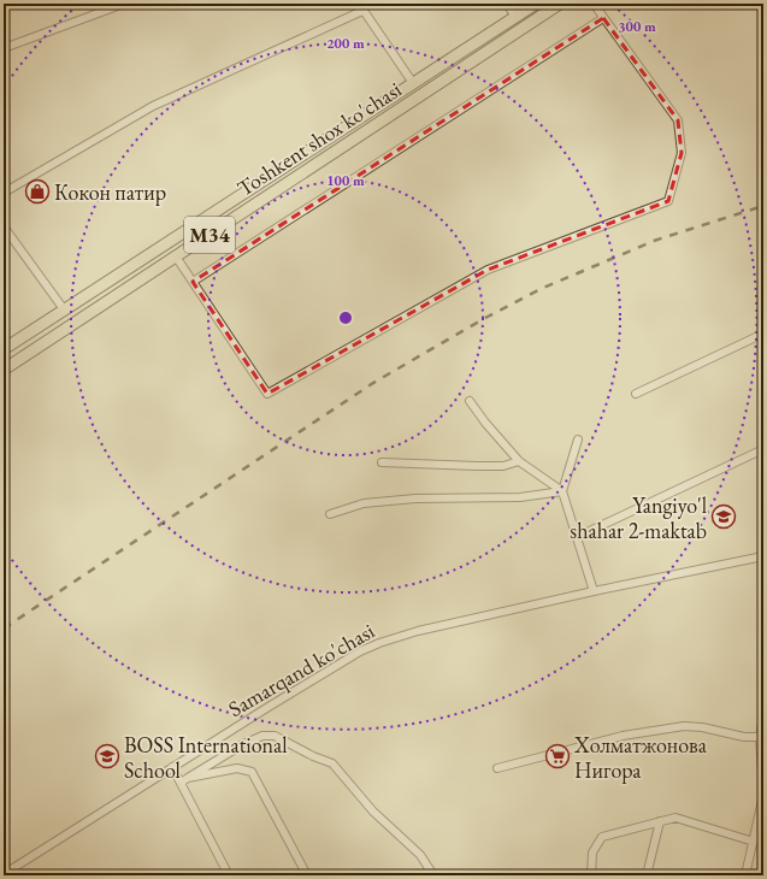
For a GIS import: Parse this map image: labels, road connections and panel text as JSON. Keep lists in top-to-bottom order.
{
  "streets": {
    "main road": ["Toshkent shox ko'chasi", "M34"],
    "street": ["Samarqand ko'chasi"]
  },
  "places": {
    "shop": ["Кокон патир"],
    "school or university": ["Yangiyo'l shahar 2-maktab", "BOSS International School"],
    "supermarket": ["Холматжонова Нигора"]
  },
  "rings": ["300 m", "200 m", "100 m"]
}
